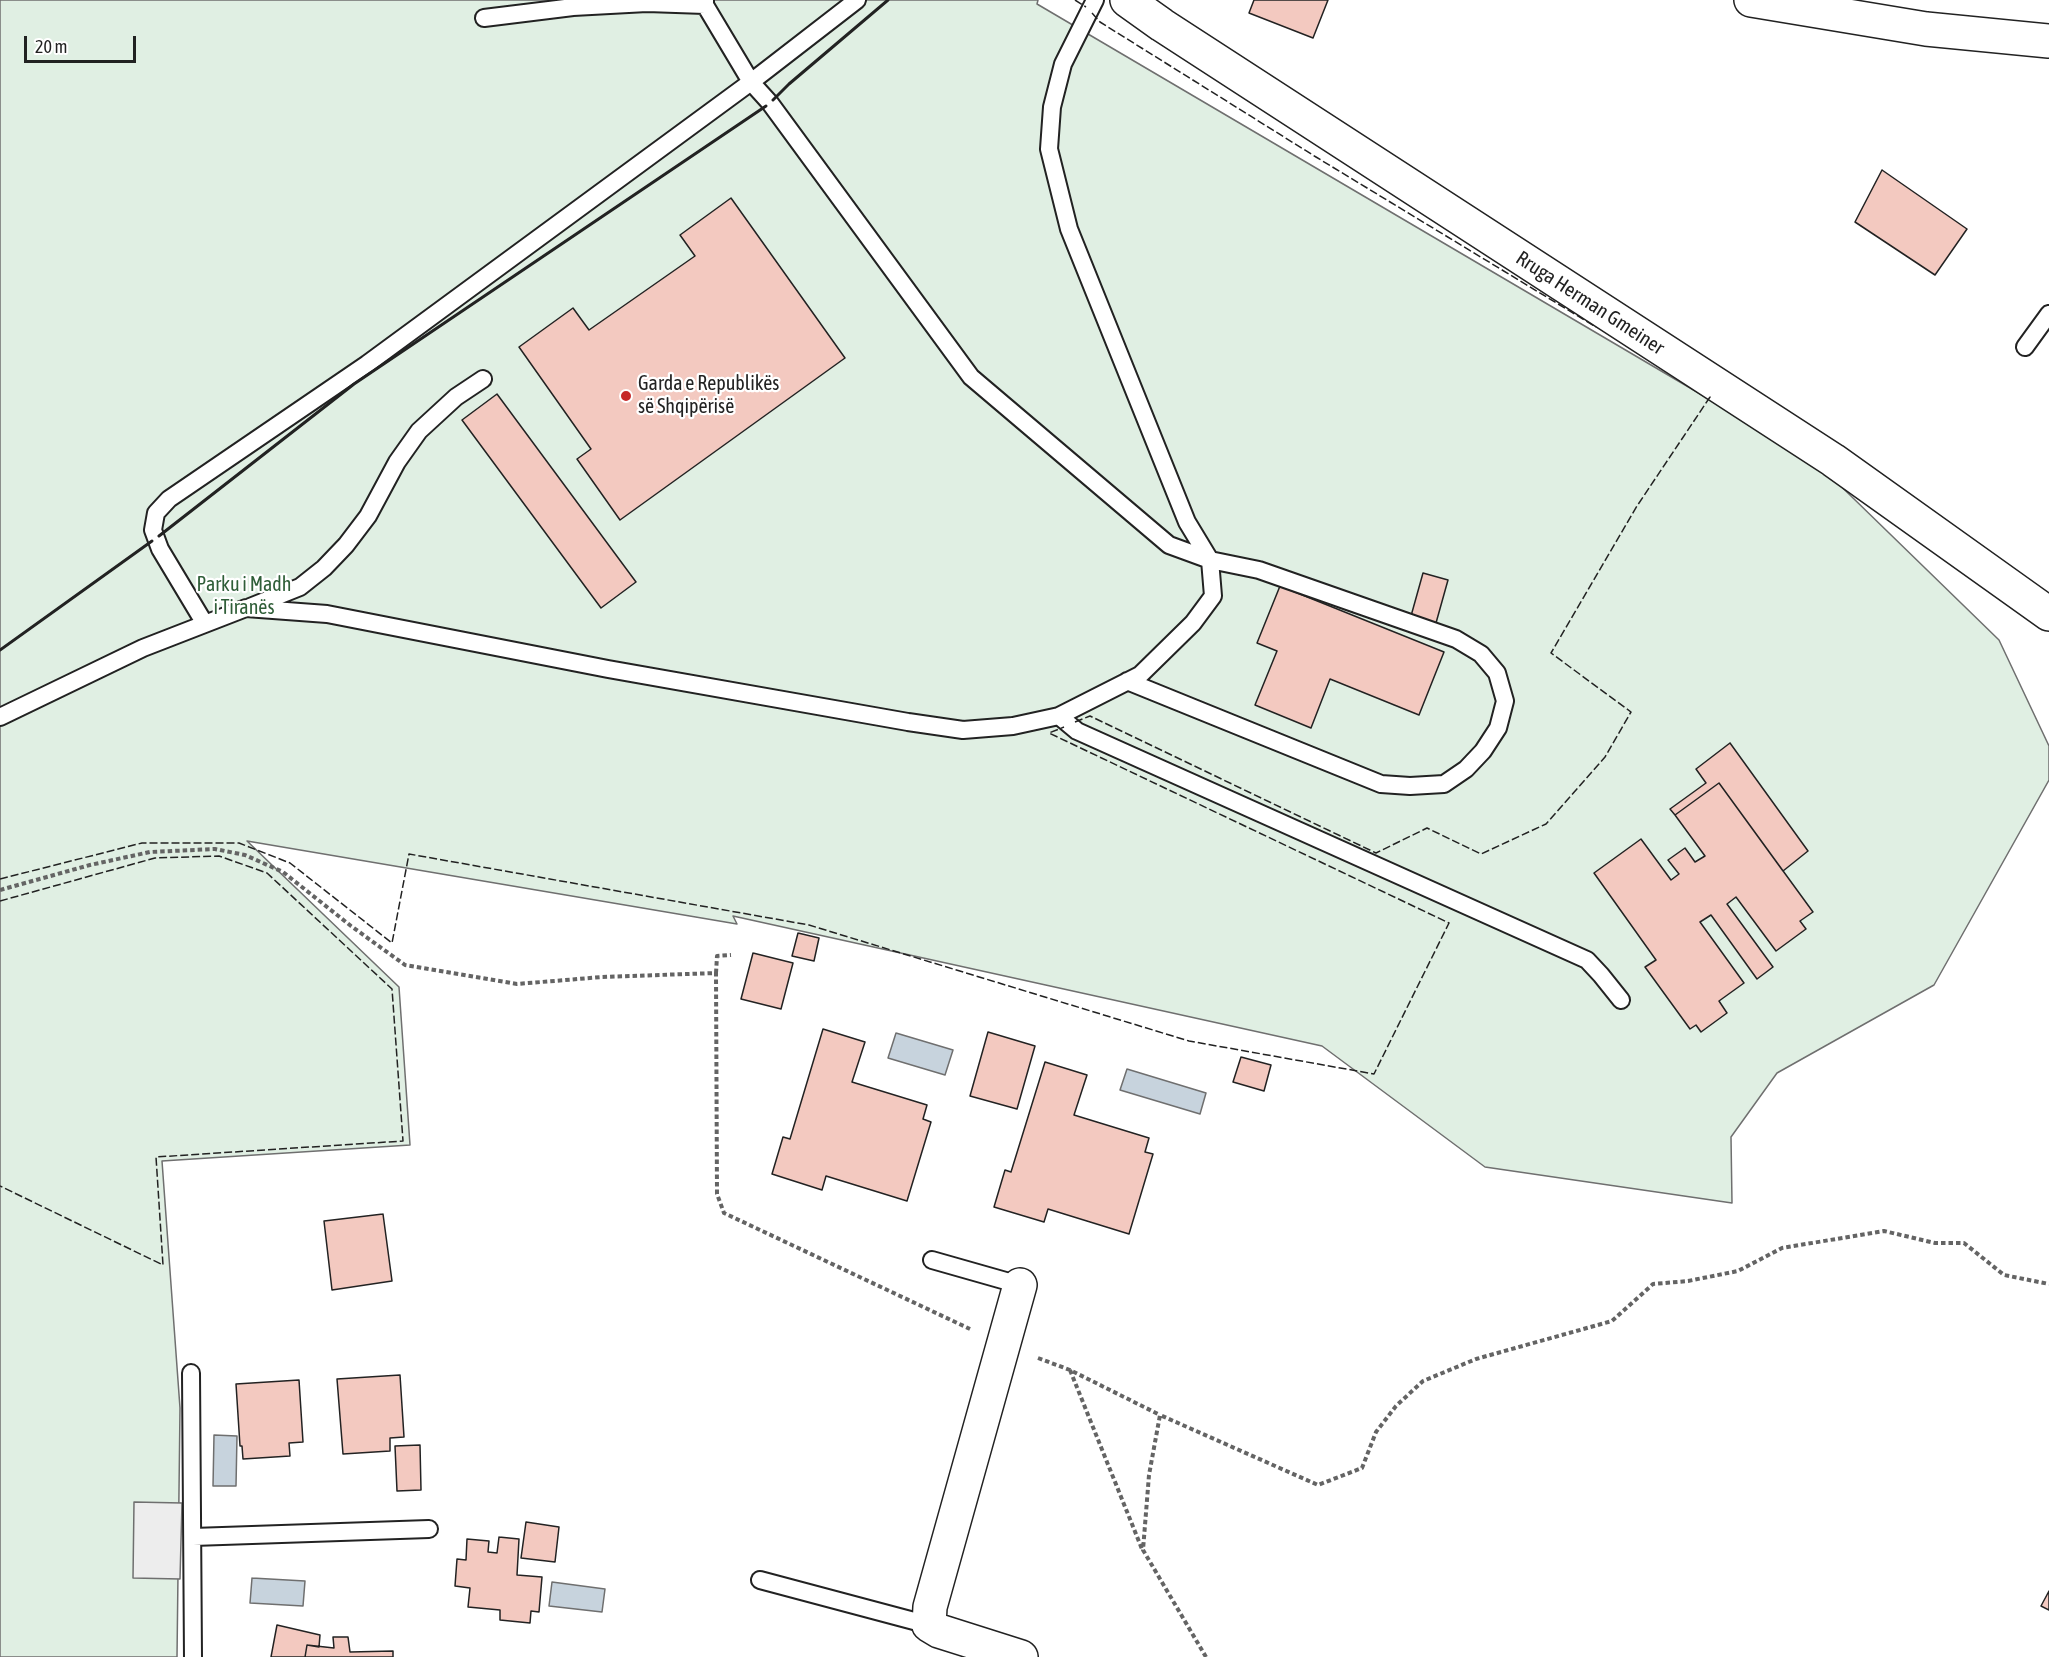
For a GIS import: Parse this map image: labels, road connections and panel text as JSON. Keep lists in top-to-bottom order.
{
  "streets": {
    "street": ["Rruga Herman Gmeiner"]
  },
  "parks": ["Parku i Madh i Tiranës"],
  "places": ["Garda e Republikës së Shqipërisë"],
  "scale_bar": "20 m"
}
